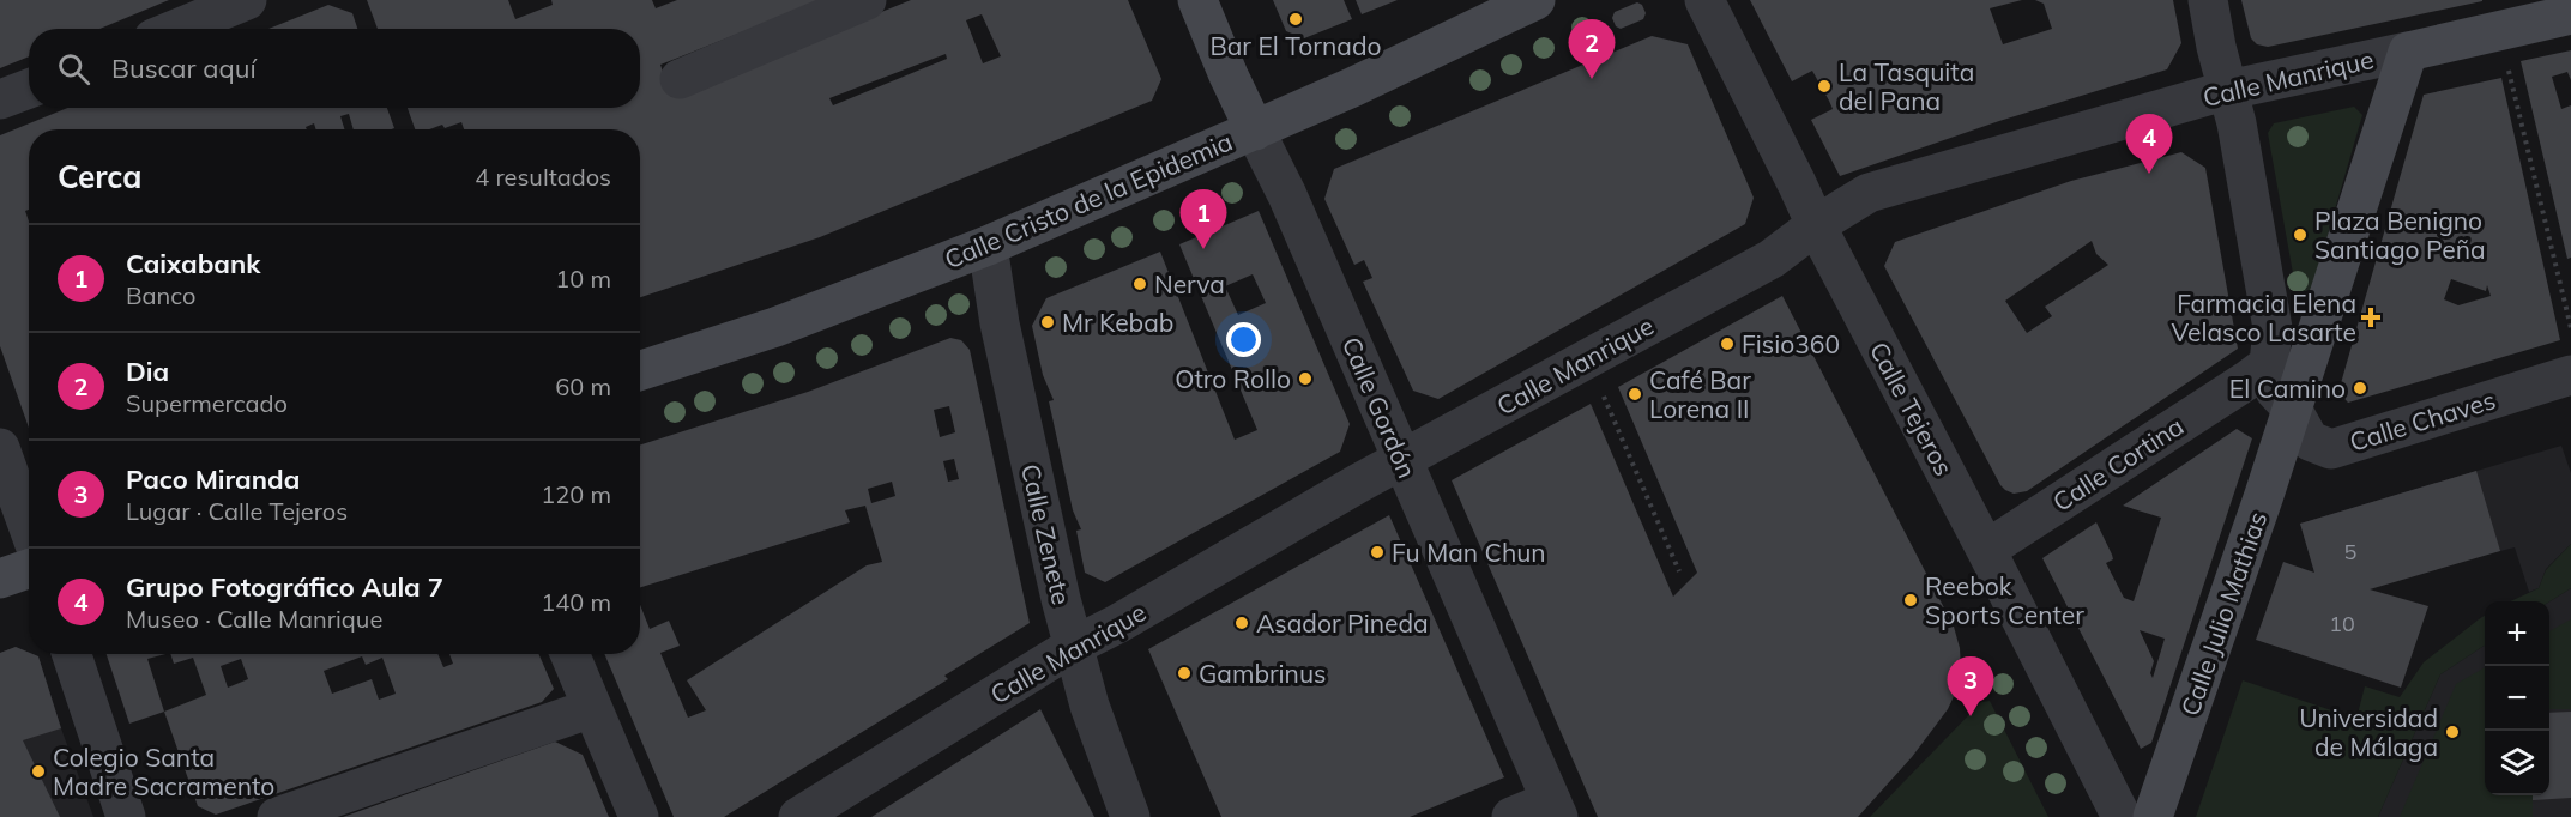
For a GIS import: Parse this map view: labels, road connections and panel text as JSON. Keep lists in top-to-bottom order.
{
  "streets": {
    "street": [
      "Calle Manrique",
      "Calle Cristo de la Epidemia",
      "Calle Gordón",
      "Calle Tejeros",
      "Calle Chaves",
      "Calle Cortina",
      "Calle Zenete",
      "Calle Julio Mathias"
    ]
  },
  "crossings": [
    ["Calle Manrique", "Calle Gordón"],
    ["Calle Manrique", "Calle Tejeros"],
    ["Calle Manrique", "Calle Zenete"],
    ["Calle Cristo de la Epidemia", "Calle Gordón"],
    ["Calle Cristo de la Epidemia", "Calle Zenete"],
    ["Calle Tejeros", "Calle Cortina"],
    ["Calle Chaves", "Calle Julio Mathias"]
  ],
  "places": {
    "other": [
      "Bar El Tornado",
      "La Tasquita del Pana",
      "Plaza Benigno Santiago Peña",
      "Nerva",
      "Mr Kebab",
      "Fisio360",
      "Otro Rollo",
      "El Camino",
      "Café Bar Lorena II",
      "Fu Man Chun",
      "Reebok Sports Center",
      "Asador Pineda",
      "Gambrinus",
      "Universidad de Málaga",
      "Colegio Santa Madre Sacramento"
    ],
    "health": ["Farmacia Elena Velasco Lasarte"]
  },
  "house_numbers": ["5", "10"],
  "page": {
    "pins": [
      "2",
      "4",
      "1",
      "3"
    ],
    "search": "Buscar aquí",
    "heading": ["Cerca", "4 resultados"],
    "list": [
      {
        "mark": "1",
        "name": "Caixabank",
        "note": "Banco",
        "value": "10 m"
      },
      {
        "mark": "2",
        "name": "Dia",
        "note": "Supermercado",
        "value": "60 m"
      },
      {
        "mark": "3",
        "name": "Paco Miranda",
        "note": "Lugar · Calle Tejeros",
        "value": "120 m"
      },
      {
        "mark": "4",
        "name": "Grupo Fotográfico Aula 7",
        "note": "Museo · Calle Manrique",
        "value": "140 m"
      }
    ],
    "map_buttons": ["+", "−"]
  }
}
